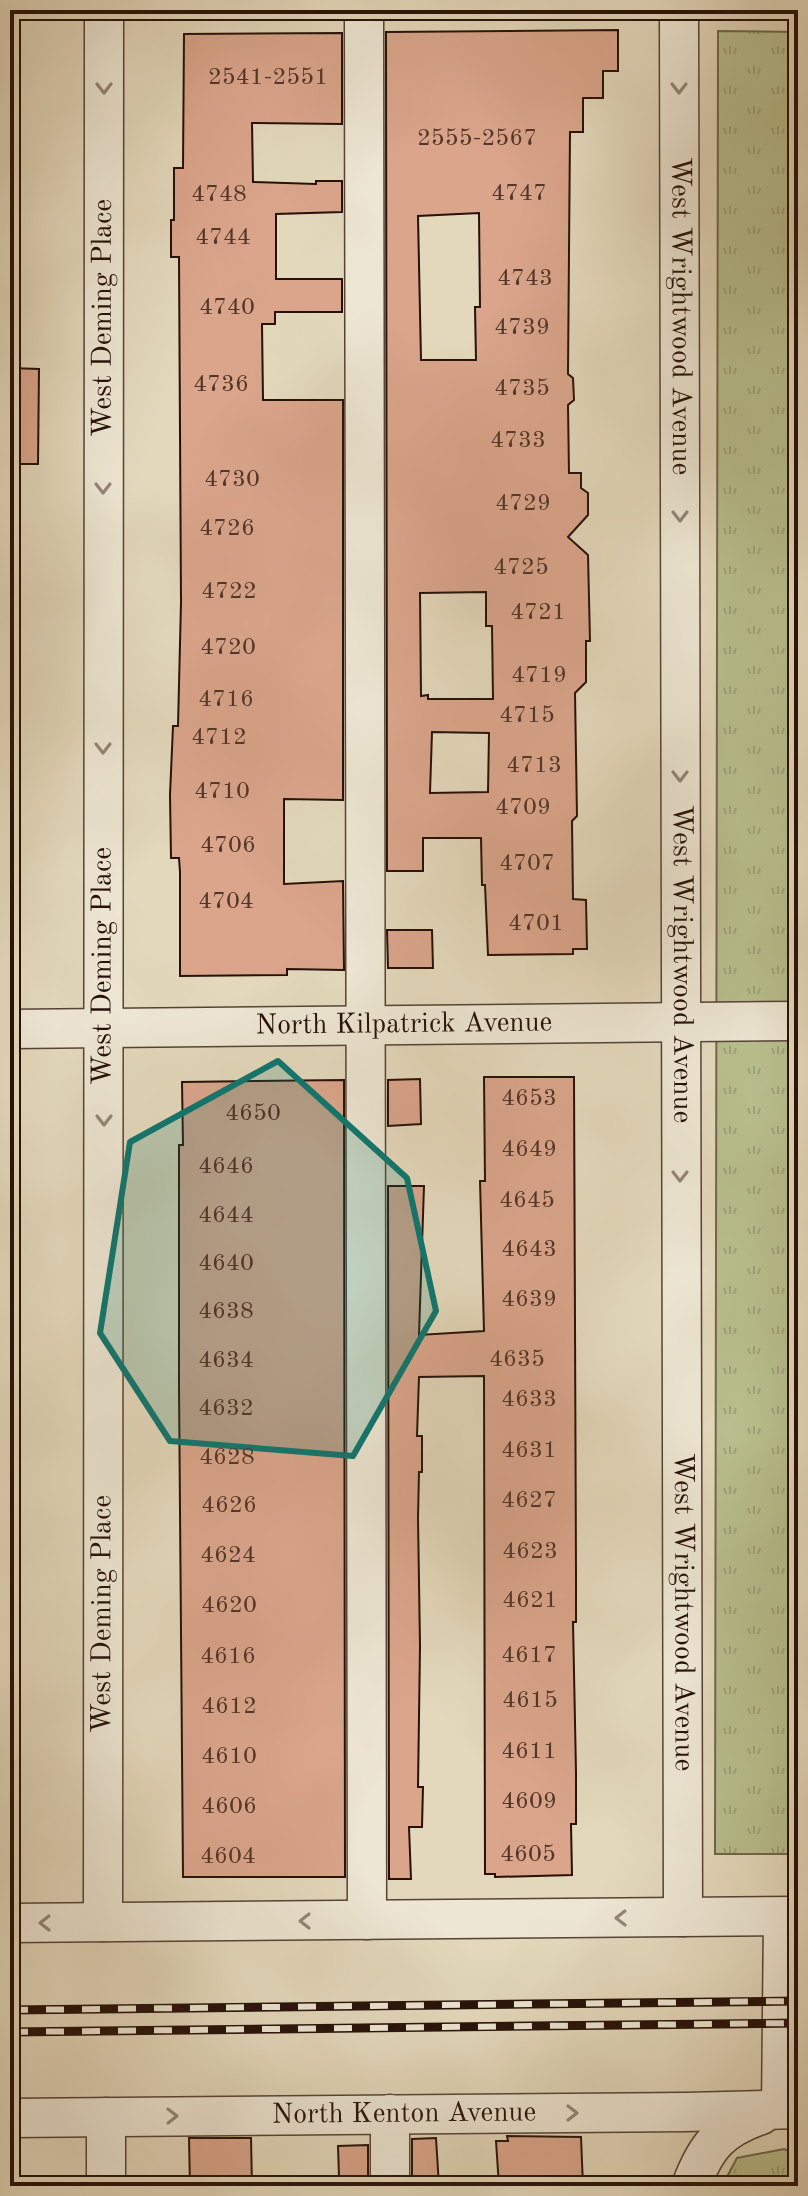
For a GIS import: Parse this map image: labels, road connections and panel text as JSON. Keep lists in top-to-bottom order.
{
  "streets": {
    "street": [
      "West Wrightwood Avenue",
      "West Deming Place",
      "North Kilpatrick Avenue",
      "North Kenton Avenue"
    ]
  },
  "crossings": [
    ["West Wrightwood Avenue", "North Kilpatrick Avenue"],
    ["West Deming Place", "North Kilpatrick Avenue"]
  ],
  "house_numbers": [
    "2541-2551",
    "2555-2567",
    "4747",
    "4748",
    "4744",
    "4743",
    "4740",
    "4739",
    "4736",
    "4735",
    "4733",
    "4730",
    "4729",
    "4726",
    "4725",
    "4722",
    "4721",
    "4720",
    "4719",
    "4716",
    "4715",
    "4712",
    "4713",
    "4710",
    "4709",
    "4706",
    "4707",
    "4704",
    "4701",
    "4653",
    "4650",
    "4649",
    "4646",
    "4645",
    "4644",
    "4643",
    "4640",
    "4639",
    "4638",
    "4635",
    "4634",
    "4633",
    "4632",
    "4631",
    "4628",
    "4627",
    "4626",
    "4623",
    "4624",
    "4621",
    "4620",
    "4617",
    "4616",
    "4615",
    "4612",
    "4611",
    "4610",
    "4609",
    "4606",
    "4605",
    "4604"
  ]
}
